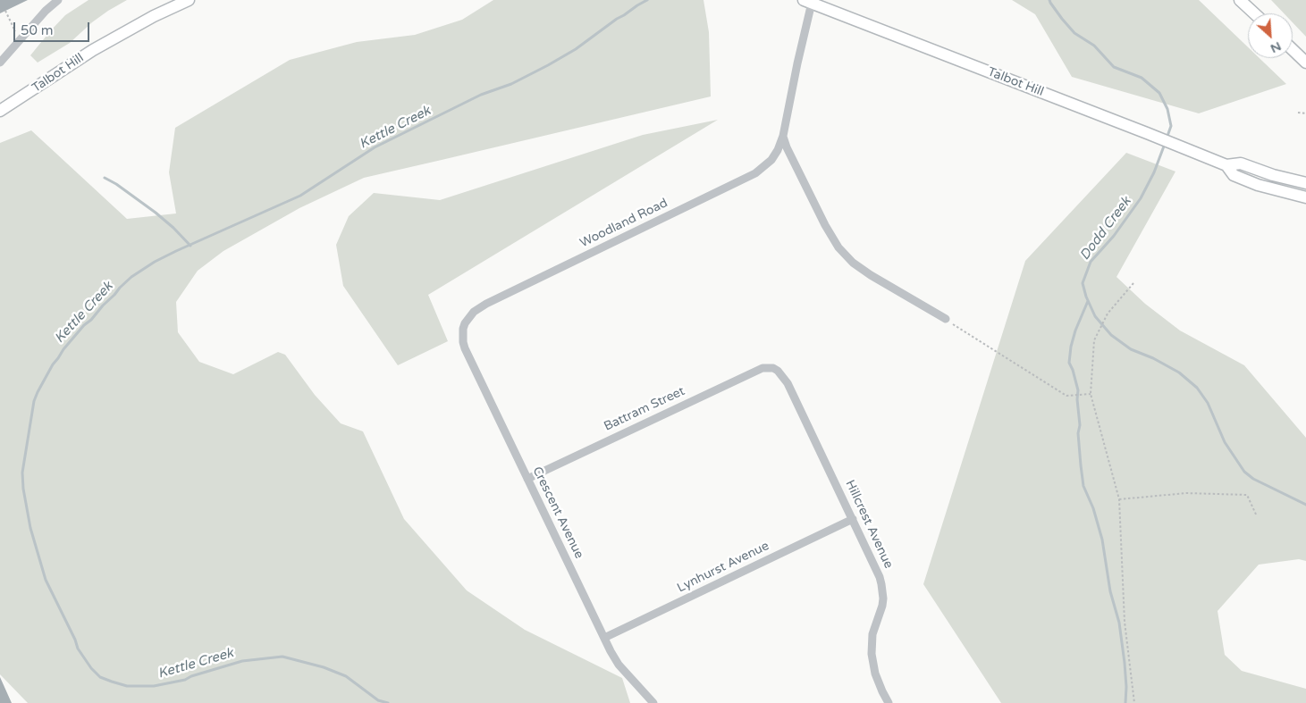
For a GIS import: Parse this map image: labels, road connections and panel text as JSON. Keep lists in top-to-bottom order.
{
  "streets": {
    "main road": ["Talbot Hill"],
    "street": [
      "Woodland Road",
      "Battram Street",
      "Crescent Avenue",
      "Hillcrest Avenue",
      "Lynhurst Avenue"
    ]
  },
  "crossings": [
    ["Talbot Hill", "Woodland Road"],
    ["Woodland Road", "Crescent Avenue"],
    ["Battram Street", "Crescent Avenue"],
    ["Battram Street", "Hillcrest Avenue"],
    ["Crescent Avenue", "Lynhurst Avenue"],
    ["Hillcrest Avenue", "Lynhurst Avenue"]
  ],
  "water": ["Kettle Creek", "Dodd Creek"],
  "scale_bar": "50 m",
  "north": "bottom right"
}
